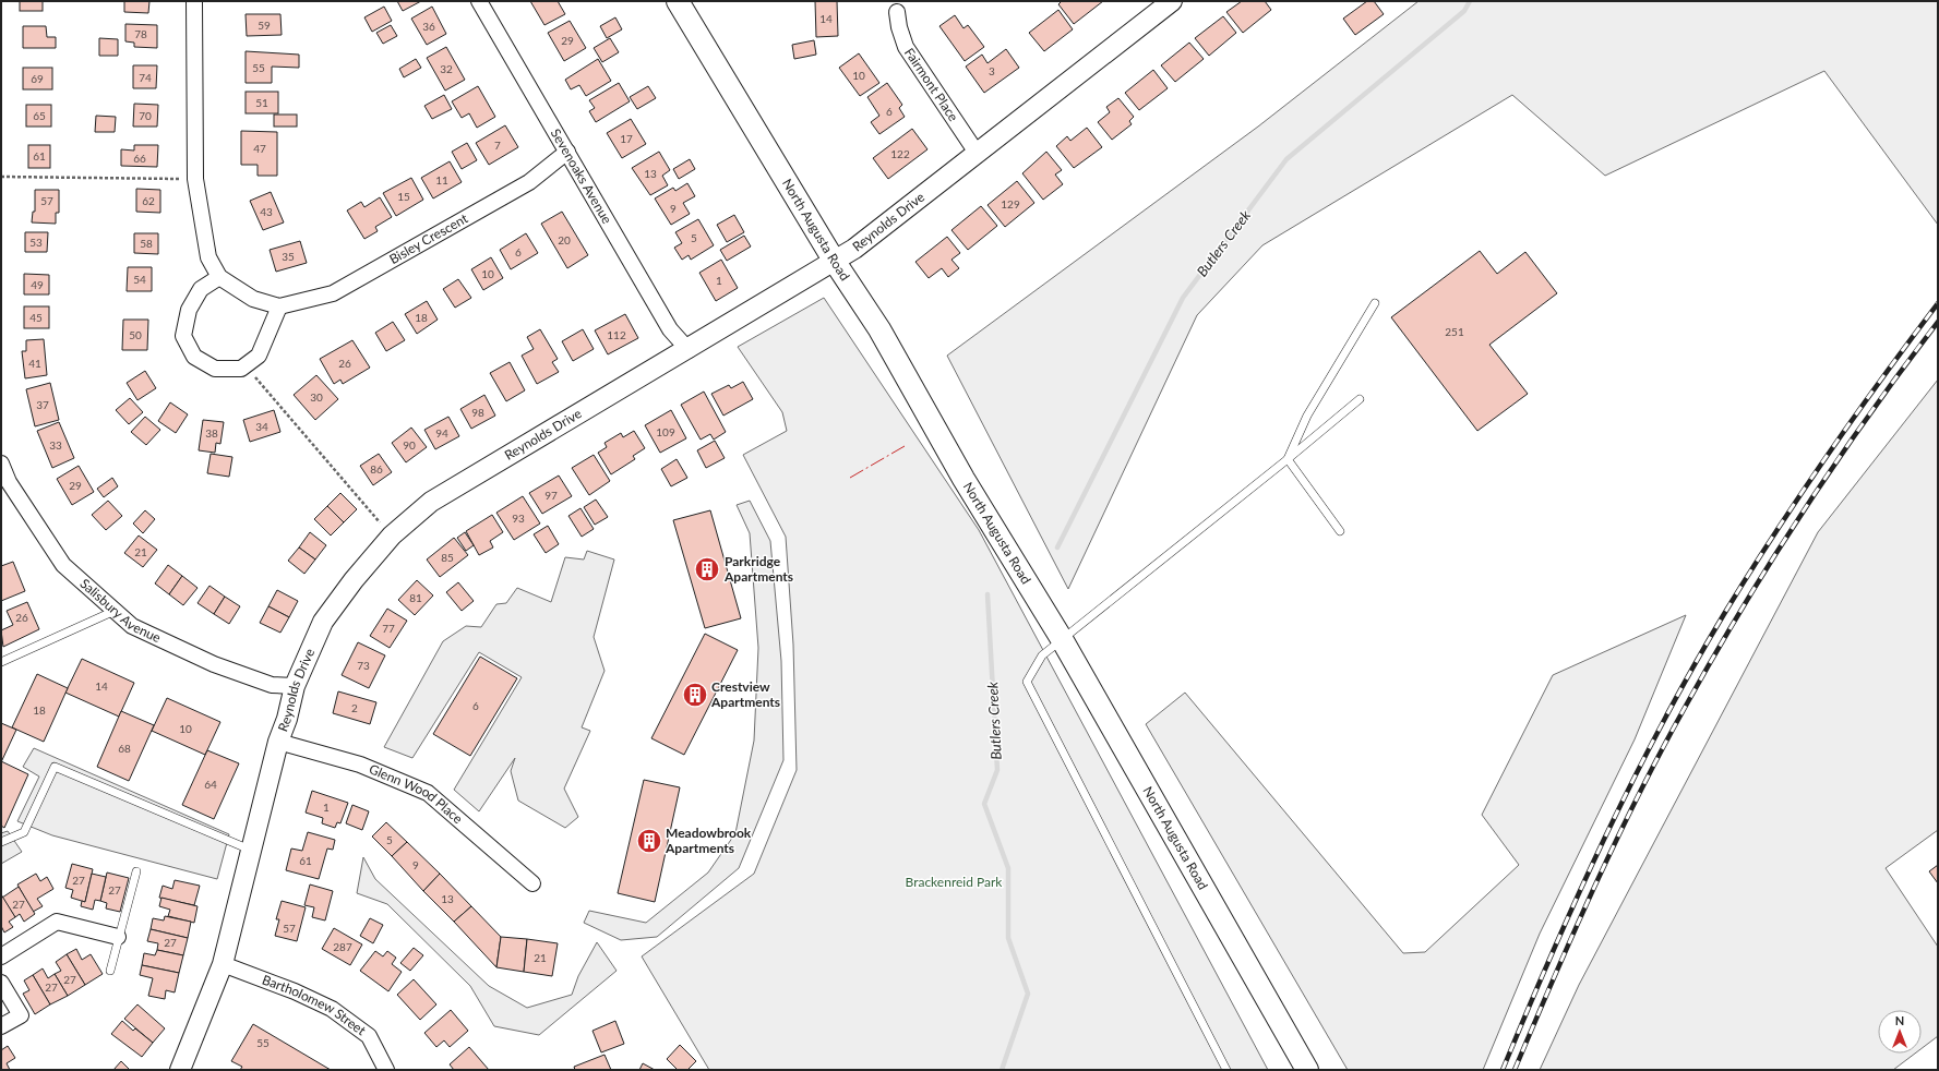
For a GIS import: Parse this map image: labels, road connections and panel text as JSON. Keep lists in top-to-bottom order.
{
  "streets": {
    "main road": ["North Augusta Road"],
    "street": [
      "Fairmont Place",
      "Sevenoaks Avenue",
      "Reynolds Drive",
      "Bisley Crescent",
      "Salisbury Avenue",
      "Glenn Wood Place",
      "Bartholomew Street"
    ]
  },
  "crossings": [
    ["Fairmont Place", "Reynolds Drive"],
    ["Sevenoaks Avenue", "Reynolds Drive"],
    ["Sevenoaks Avenue", "Bisley Crescent"],
    ["Reynolds Drive", "North Augusta Road"],
    ["Reynolds Drive", "Salisbury Avenue"],
    ["Reynolds Drive", "Glenn Wood Place"],
    ["Reynolds Drive", "Bartholomew Street"]
  ],
  "water": ["Butlers Creek"],
  "parks": ["Brackenreid Park"],
  "places": {
    "building": ["Parkridge Apartments", "Crestview Apartments", "Meadowbrook Apartments"]
  },
  "house_numbers": [
    "14",
    "59",
    "36",
    "78",
    "29",
    "55",
    "32",
    "3",
    "10",
    "74",
    "69",
    "51",
    "6",
    "65",
    "70",
    "17",
    "7",
    "47",
    "122",
    "61",
    "66",
    "13",
    "11",
    "15",
    "57",
    "62",
    "129",
    "9",
    "43",
    "5",
    "20",
    "53",
    "58",
    "6",
    "35",
    "10",
    "54",
    "1",
    "49",
    "45",
    "18",
    "251",
    "50",
    "112",
    "41",
    "26",
    "30",
    "37",
    "98",
    "34",
    "109",
    "38",
    "94",
    "33",
    "90",
    "86",
    "29",
    "97",
    "93",
    "21",
    "85",
    "81",
    "26",
    "77",
    "73",
    "14",
    "6",
    "2",
    "18",
    "10",
    "68",
    "64",
    "1",
    "5",
    "61",
    "9",
    "27",
    "27",
    "13",
    "27",
    "57",
    "27",
    "287",
    "21",
    "27",
    "27",
    "55"
  ],
  "north": "top"
}
